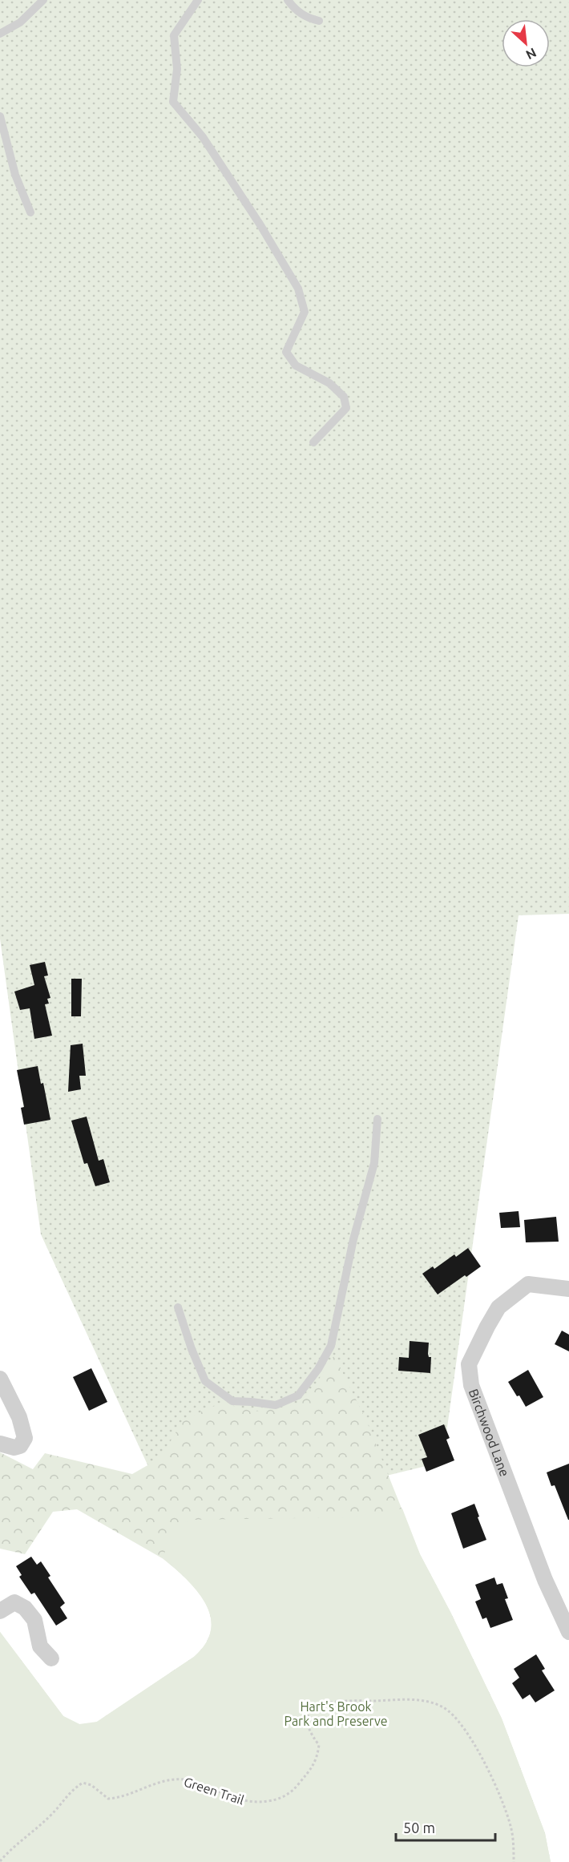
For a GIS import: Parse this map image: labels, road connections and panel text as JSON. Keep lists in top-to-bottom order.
{
  "streets": {
    "street": ["Birchwood Lane"],
    "path": ["Green Trail"]
  },
  "parks": ["Hart's Brook Park and Preserve"],
  "scale_bar": "50 m",
  "north": "bottom right"
}
